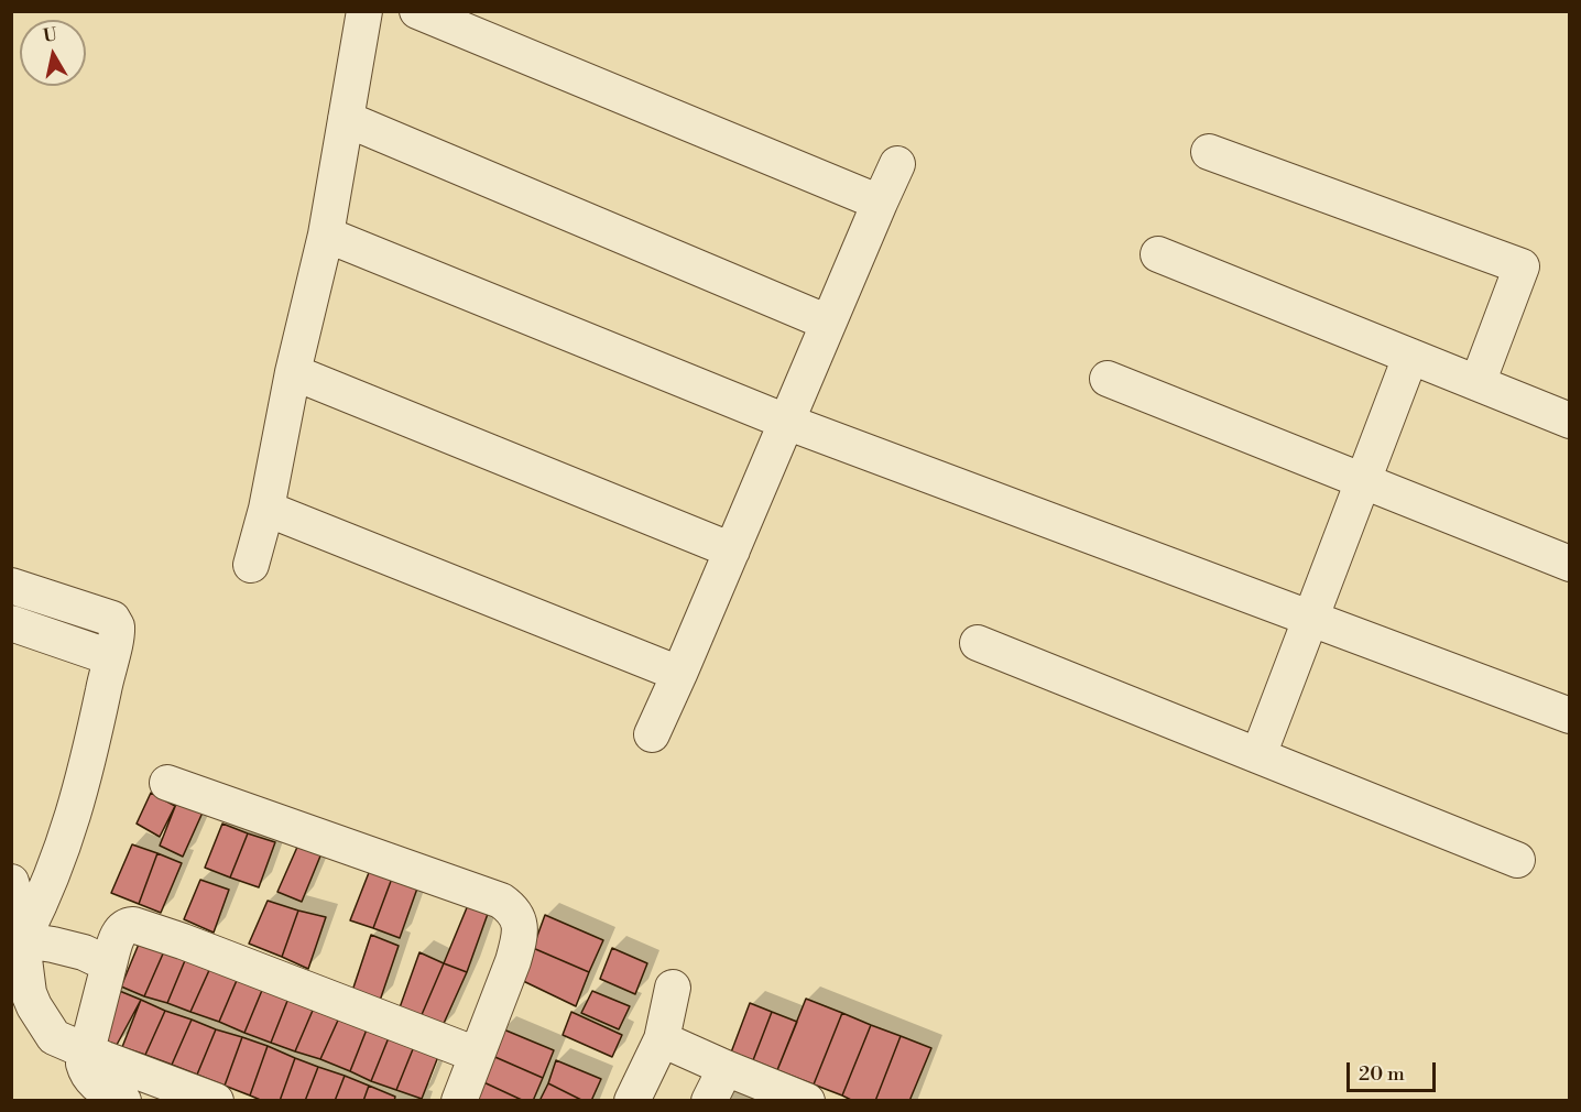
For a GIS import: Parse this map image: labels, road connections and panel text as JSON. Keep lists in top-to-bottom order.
{
  "scale_bar": "20 m",
  "north": "top"
}
